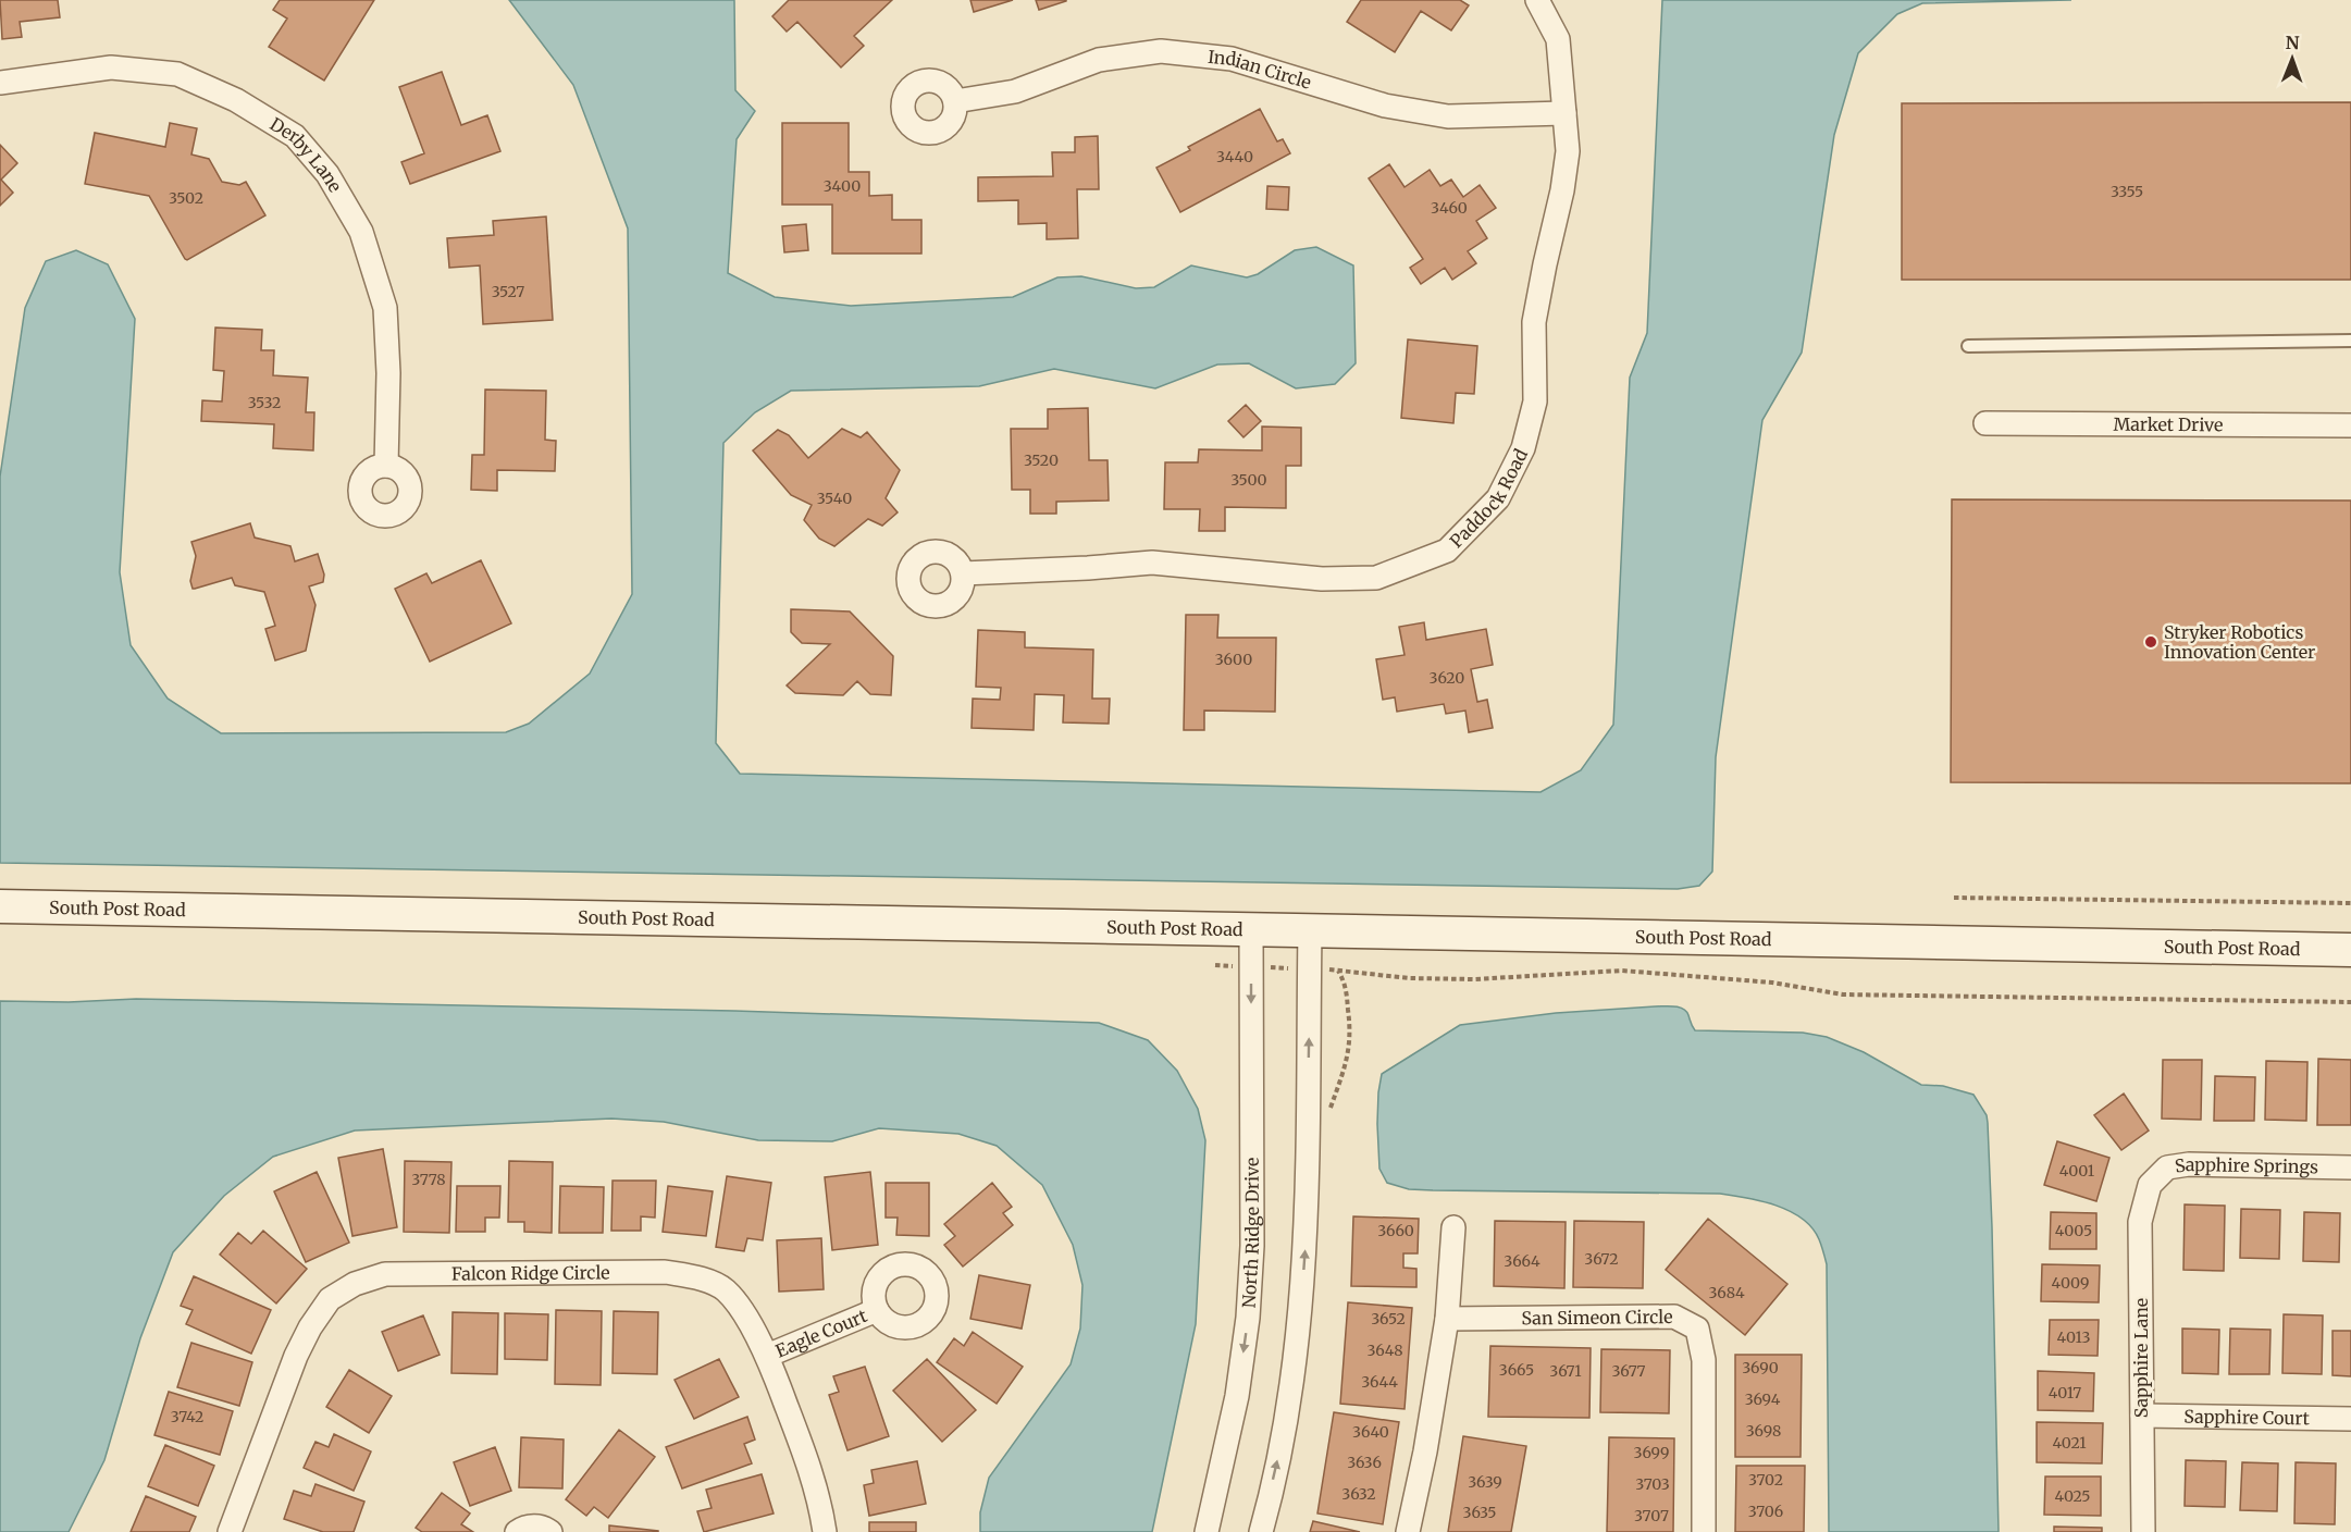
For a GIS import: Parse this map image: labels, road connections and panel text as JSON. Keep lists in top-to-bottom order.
{
  "streets": {
    "street": [
      "Indian Circle",
      "Derby Lane",
      "Market Drive",
      "Paddock Road",
      "South Post Road",
      "Sapphire Springs",
      "North Ridge Drive",
      "Falcon Ridge Circle",
      "San Simeon Circle",
      "Eagle Court",
      "Sapphire Lane",
      "Sapphire Court"
    ]
  },
  "crossings": [
    ["Indian Circle", "Paddock Road"],
    ["South Post Road", "North Ridge Drive"],
    ["Sapphire Springs", "Sapphire Lane"],
    ["Falcon Ridge Circle", "Eagle Court"],
    ["Sapphire Lane", "Sapphire Court"]
  ],
  "places": ["Stryker Robotics Innovation Center"],
  "house_numbers": [
    "3440",
    "3400",
    "3355",
    "3502",
    "3460",
    "3527",
    "3532",
    "3520",
    "3500",
    "3540",
    "3600",
    "3620",
    "4001",
    "3778",
    "3660",
    "4005",
    "3672",
    "3664",
    "4009",
    "3684",
    "3652",
    "4013",
    "3648",
    "3690",
    "3665",
    "3671",
    "3677",
    "3644",
    "4017",
    "3694",
    "3742",
    "3698",
    "3640",
    "4021",
    "3699",
    "3636",
    "3702",
    "3639",
    "3703",
    "3632",
    "4025",
    "3706",
    "3635",
    "3707"
  ],
  "north": "top"
}
